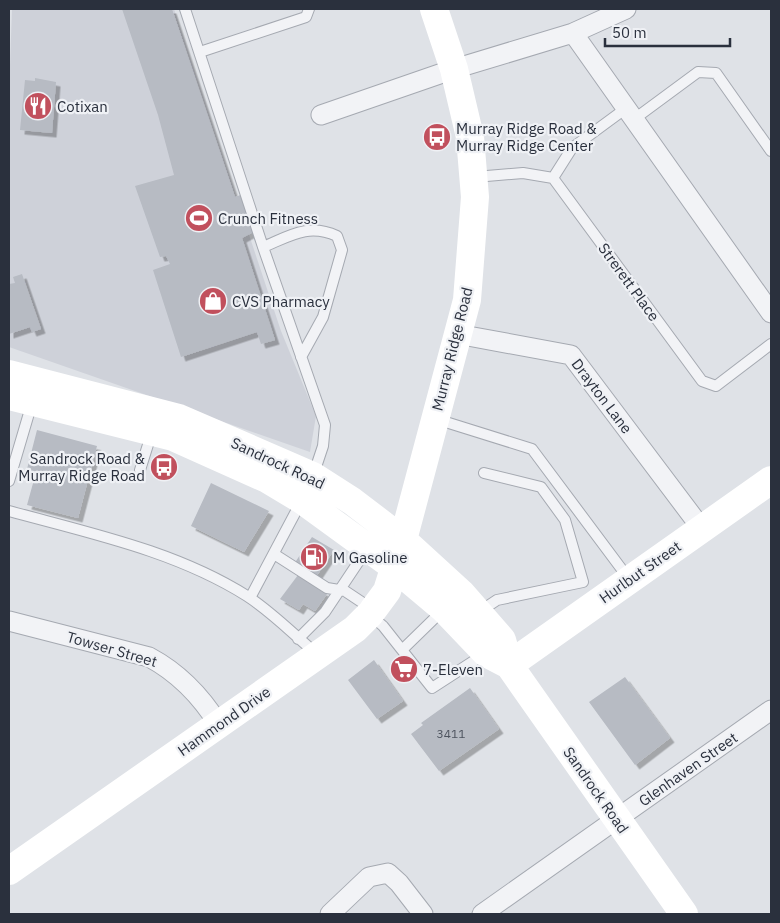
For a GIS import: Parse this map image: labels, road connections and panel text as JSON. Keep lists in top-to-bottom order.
{
  "streets": {
    "main road": [
      "Murray Ridge Road",
      "Sandrock Road",
      "Hurlbut Street",
      "Hammond Drive"
    ],
    "street": ["Drayton Lane", "Towser Street", "Glenhaven Street"],
    "lane": ["Strerett Place"]
  },
  "crossings": [
    ["Murray Ridge Road", "Drayton Lane"],
    ["Murray Ridge Road", "Sandrock Road"],
    ["Murray Ridge Road", "Hammond Drive"],
    ["Drayton Lane", "Hurlbut Street"],
    ["Sandrock Road", "Hurlbut Street"],
    ["Sandrock Road", "Hammond Drive"],
    ["Sandrock Road", "Glenhaven Street"],
    ["Towser Street", "Hammond Drive"]
  ],
  "places": {
    "restaurant": ["Cotixan"],
    "bus stop": ["Murray Ridge Road & Murray Ridge Center", "Sandrock Road & Murray Ridge Road"],
    "sports": ["Crunch Fitness"],
    "shop": ["CVS Pharmacy"],
    "fuel station": ["M Gasoline"],
    "supermarket": ["7-Eleven"]
  },
  "house_numbers": ["3411"],
  "scale_bar": "50 m"
}
